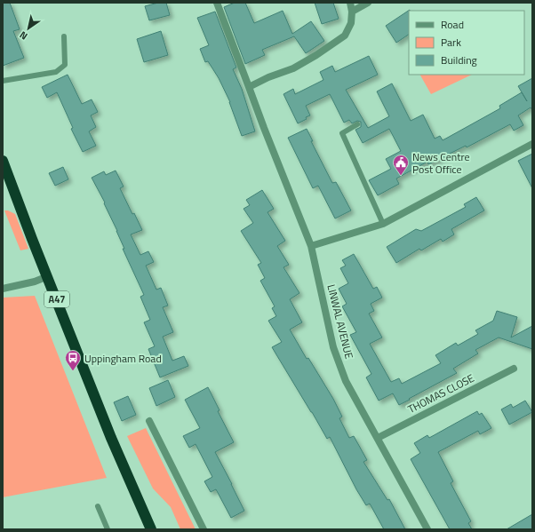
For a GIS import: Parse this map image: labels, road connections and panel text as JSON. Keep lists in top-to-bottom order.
{
  "streets": {
    "highway": ["A47"],
    "street": ["LINWAL AVENUE", "THOMAS CLOSE"]
  },
  "crossings": [
    ["LINWAL AVENUE", "THOMAS CLOSE"]
  ],
  "places": {
    "public building": ["News Centre Post Office"],
    "bus stop": ["Uppingham Road"]
  },
  "legend": ["Road", "Park", "Building"],
  "north": "bottom left"
}
